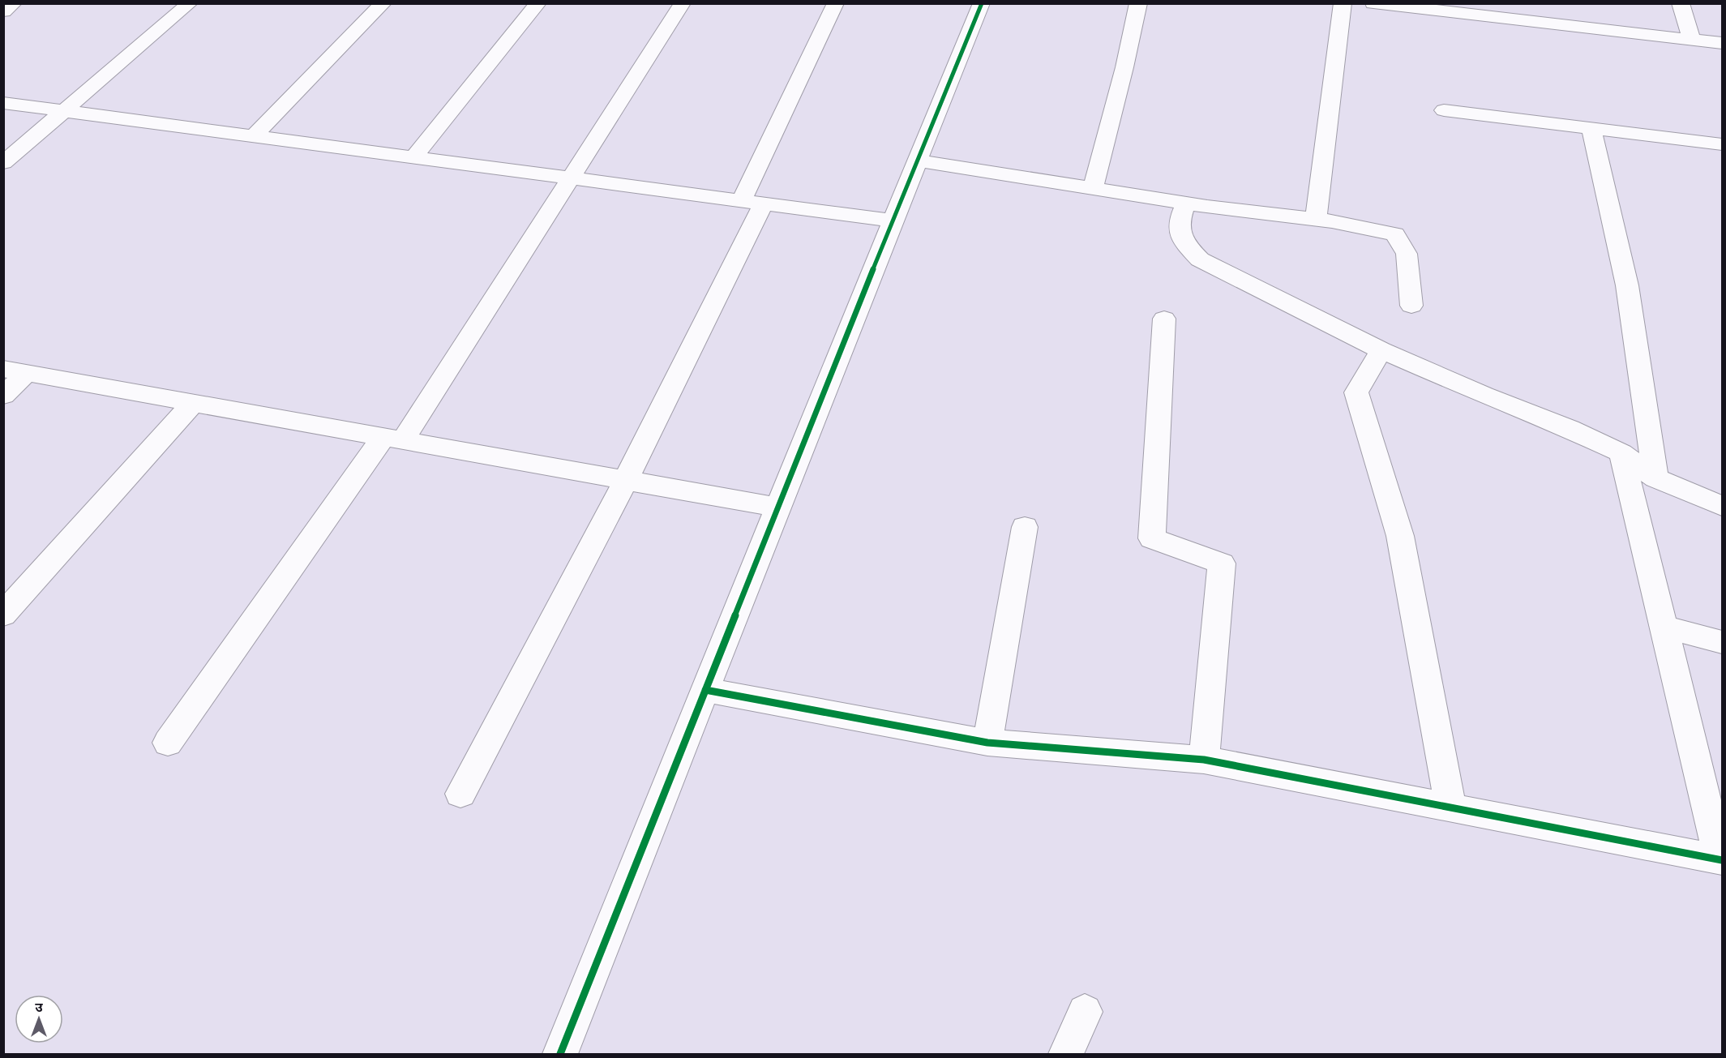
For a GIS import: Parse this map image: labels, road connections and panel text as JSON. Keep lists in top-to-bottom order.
{
  "north": "top"
}
